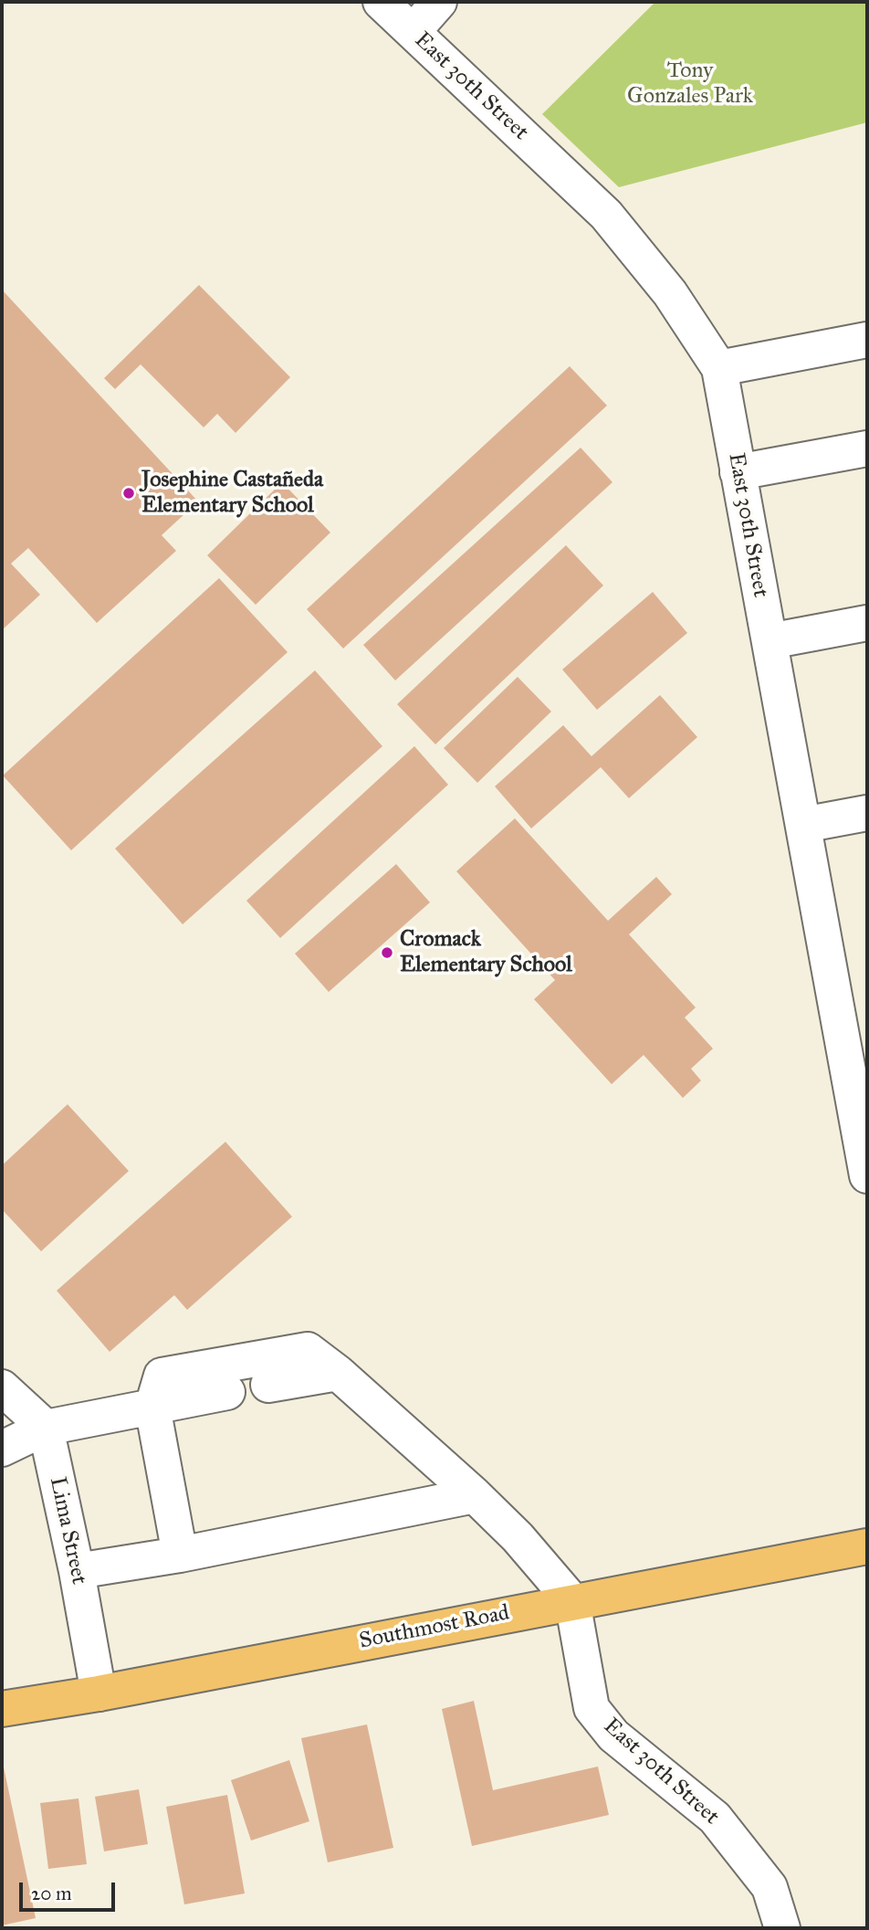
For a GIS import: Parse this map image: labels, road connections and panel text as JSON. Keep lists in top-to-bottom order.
{
  "streets": {
    "main road": ["Southmost Road"],
    "street": ["East 30th Street", "Lima Street"]
  },
  "crossings": [
    ["East 30th Street", "Southmost Road"],
    ["Lima Street", "Southmost Road"]
  ],
  "parks": ["Tony Gonzales Park"],
  "places": ["Josephine Castañeda Elementary School", "Cromack Elementary School"],
  "scale_bar": "20 m"
}
